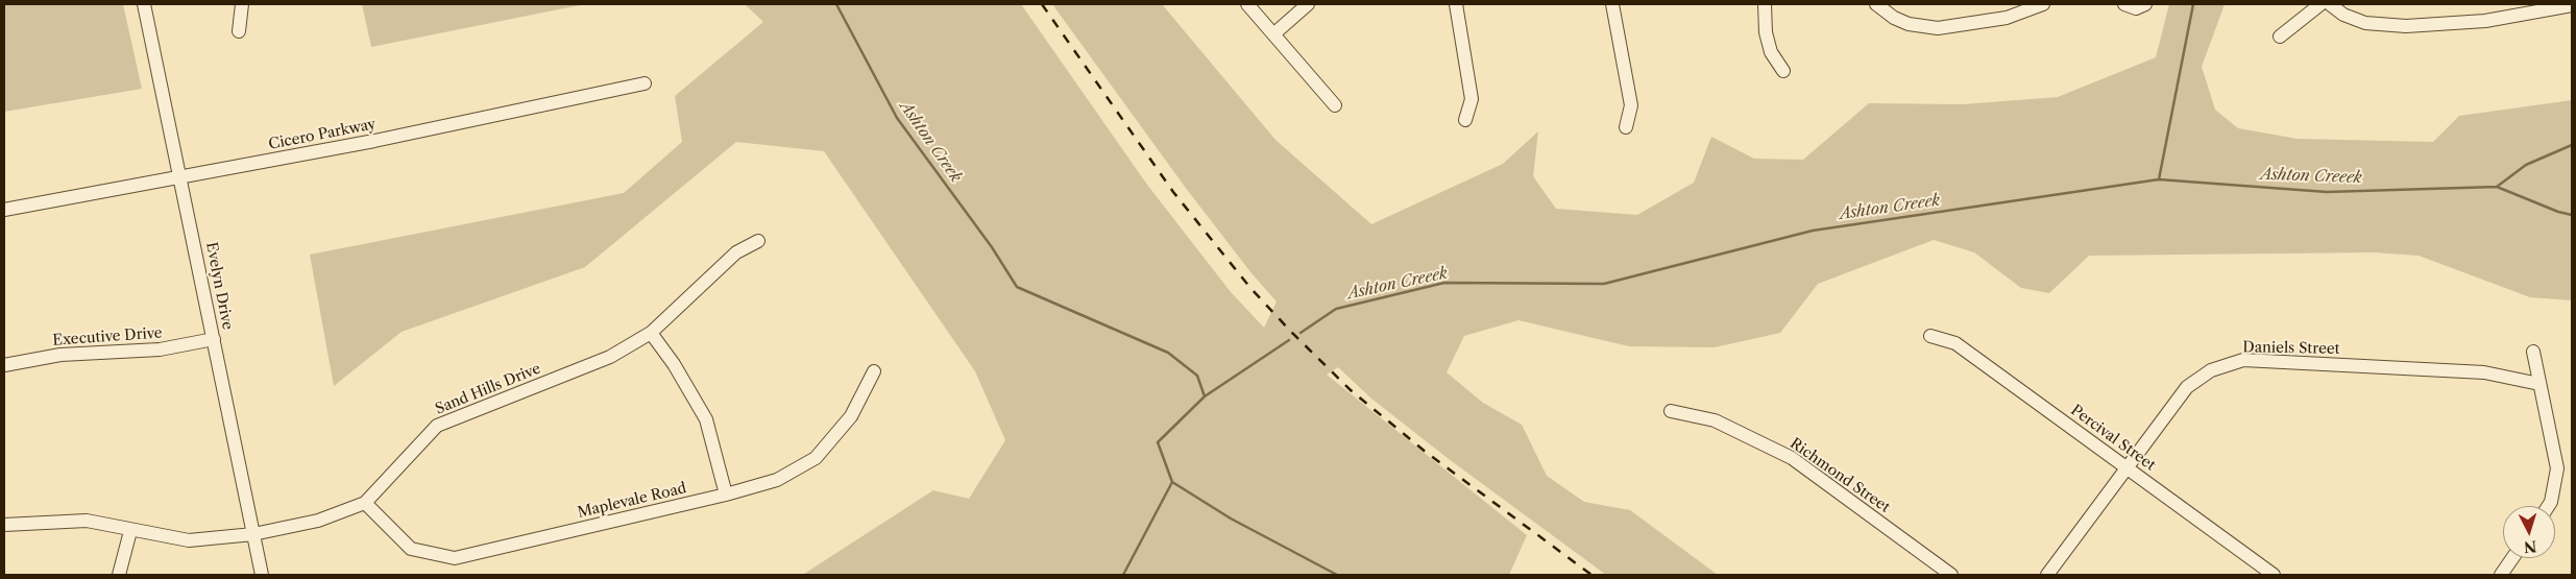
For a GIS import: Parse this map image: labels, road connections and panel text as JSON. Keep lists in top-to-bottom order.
{
  "streets": {
    "street": [
      "Cicero Parkway",
      "Evelyn Drive",
      "Executive Drive",
      "Daniels Street",
      "Sand Hills Drive",
      "Percival Street",
      "Richmond Street",
      "Maplevale Road"
    ]
  },
  "crossings": [
    ["Cicero Parkway", "Evelyn Drive"],
    ["Evelyn Drive", "Executive Drive"],
    ["Evelyn Drive", "Sand Hills Drive"],
    ["Daniels Street", "Percival Street"],
    ["Sand Hills Drive", "Maplevale Road"]
  ],
  "water": ["Ashton Creek", "Ashton Creeek"],
  "north": "bottom"
}
